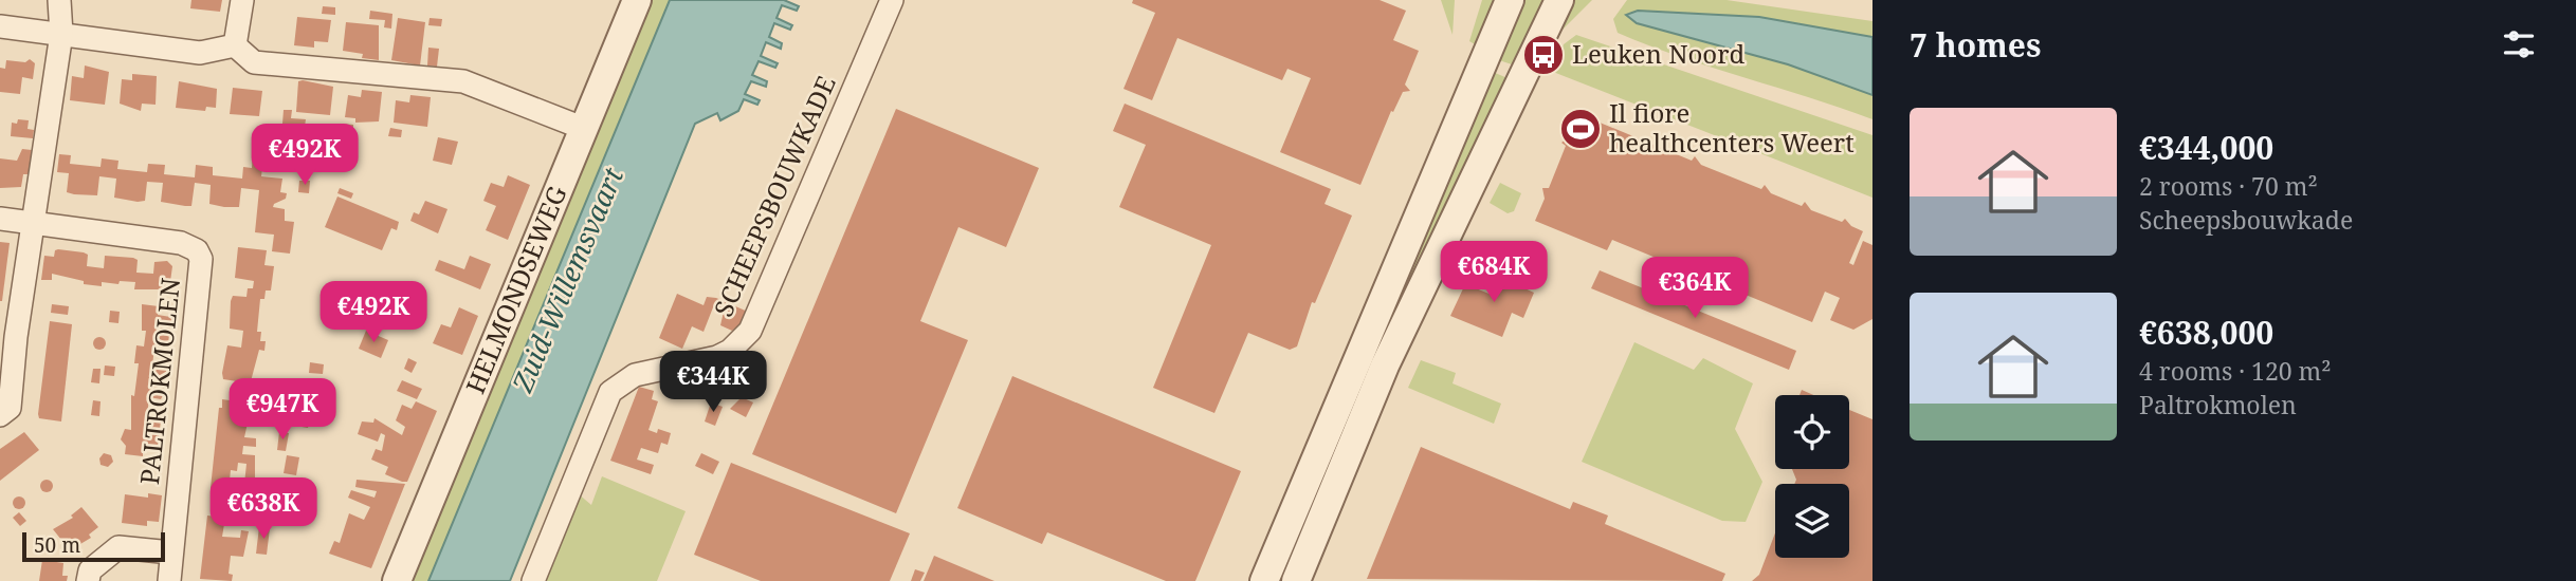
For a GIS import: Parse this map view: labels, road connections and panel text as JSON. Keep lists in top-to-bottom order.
{
  "streets": {
    "street": ["SCHEEPSBOUWKADE", "HELMONDSEWEG", "PALTROKMOLEN"]
  },
  "water": ["Zuid-Willemsvaart"],
  "places": {
    "bus stop": ["Leuken Noord"],
    "sports": ["Il fiore healthcenters Weert"]
  },
  "scale_bar": "50 m",
  "page": {
    "heading": "7 homes",
    "list": [
      {
        "name": "€344,000",
        "note": "2 rooms · 70 m² · Scheepsbouwkade"
      },
      {
        "name": "€638,000",
        "note": "4 rooms · 120 m² · Paltrokmolen"
      }
    ],
    "price": [
      "€492K",
      "€684K",
      "€364K",
      "€492K",
      "€344K",
      "€947K",
      "€638K"
    ],
    "scale": "50 m"
  }
}
